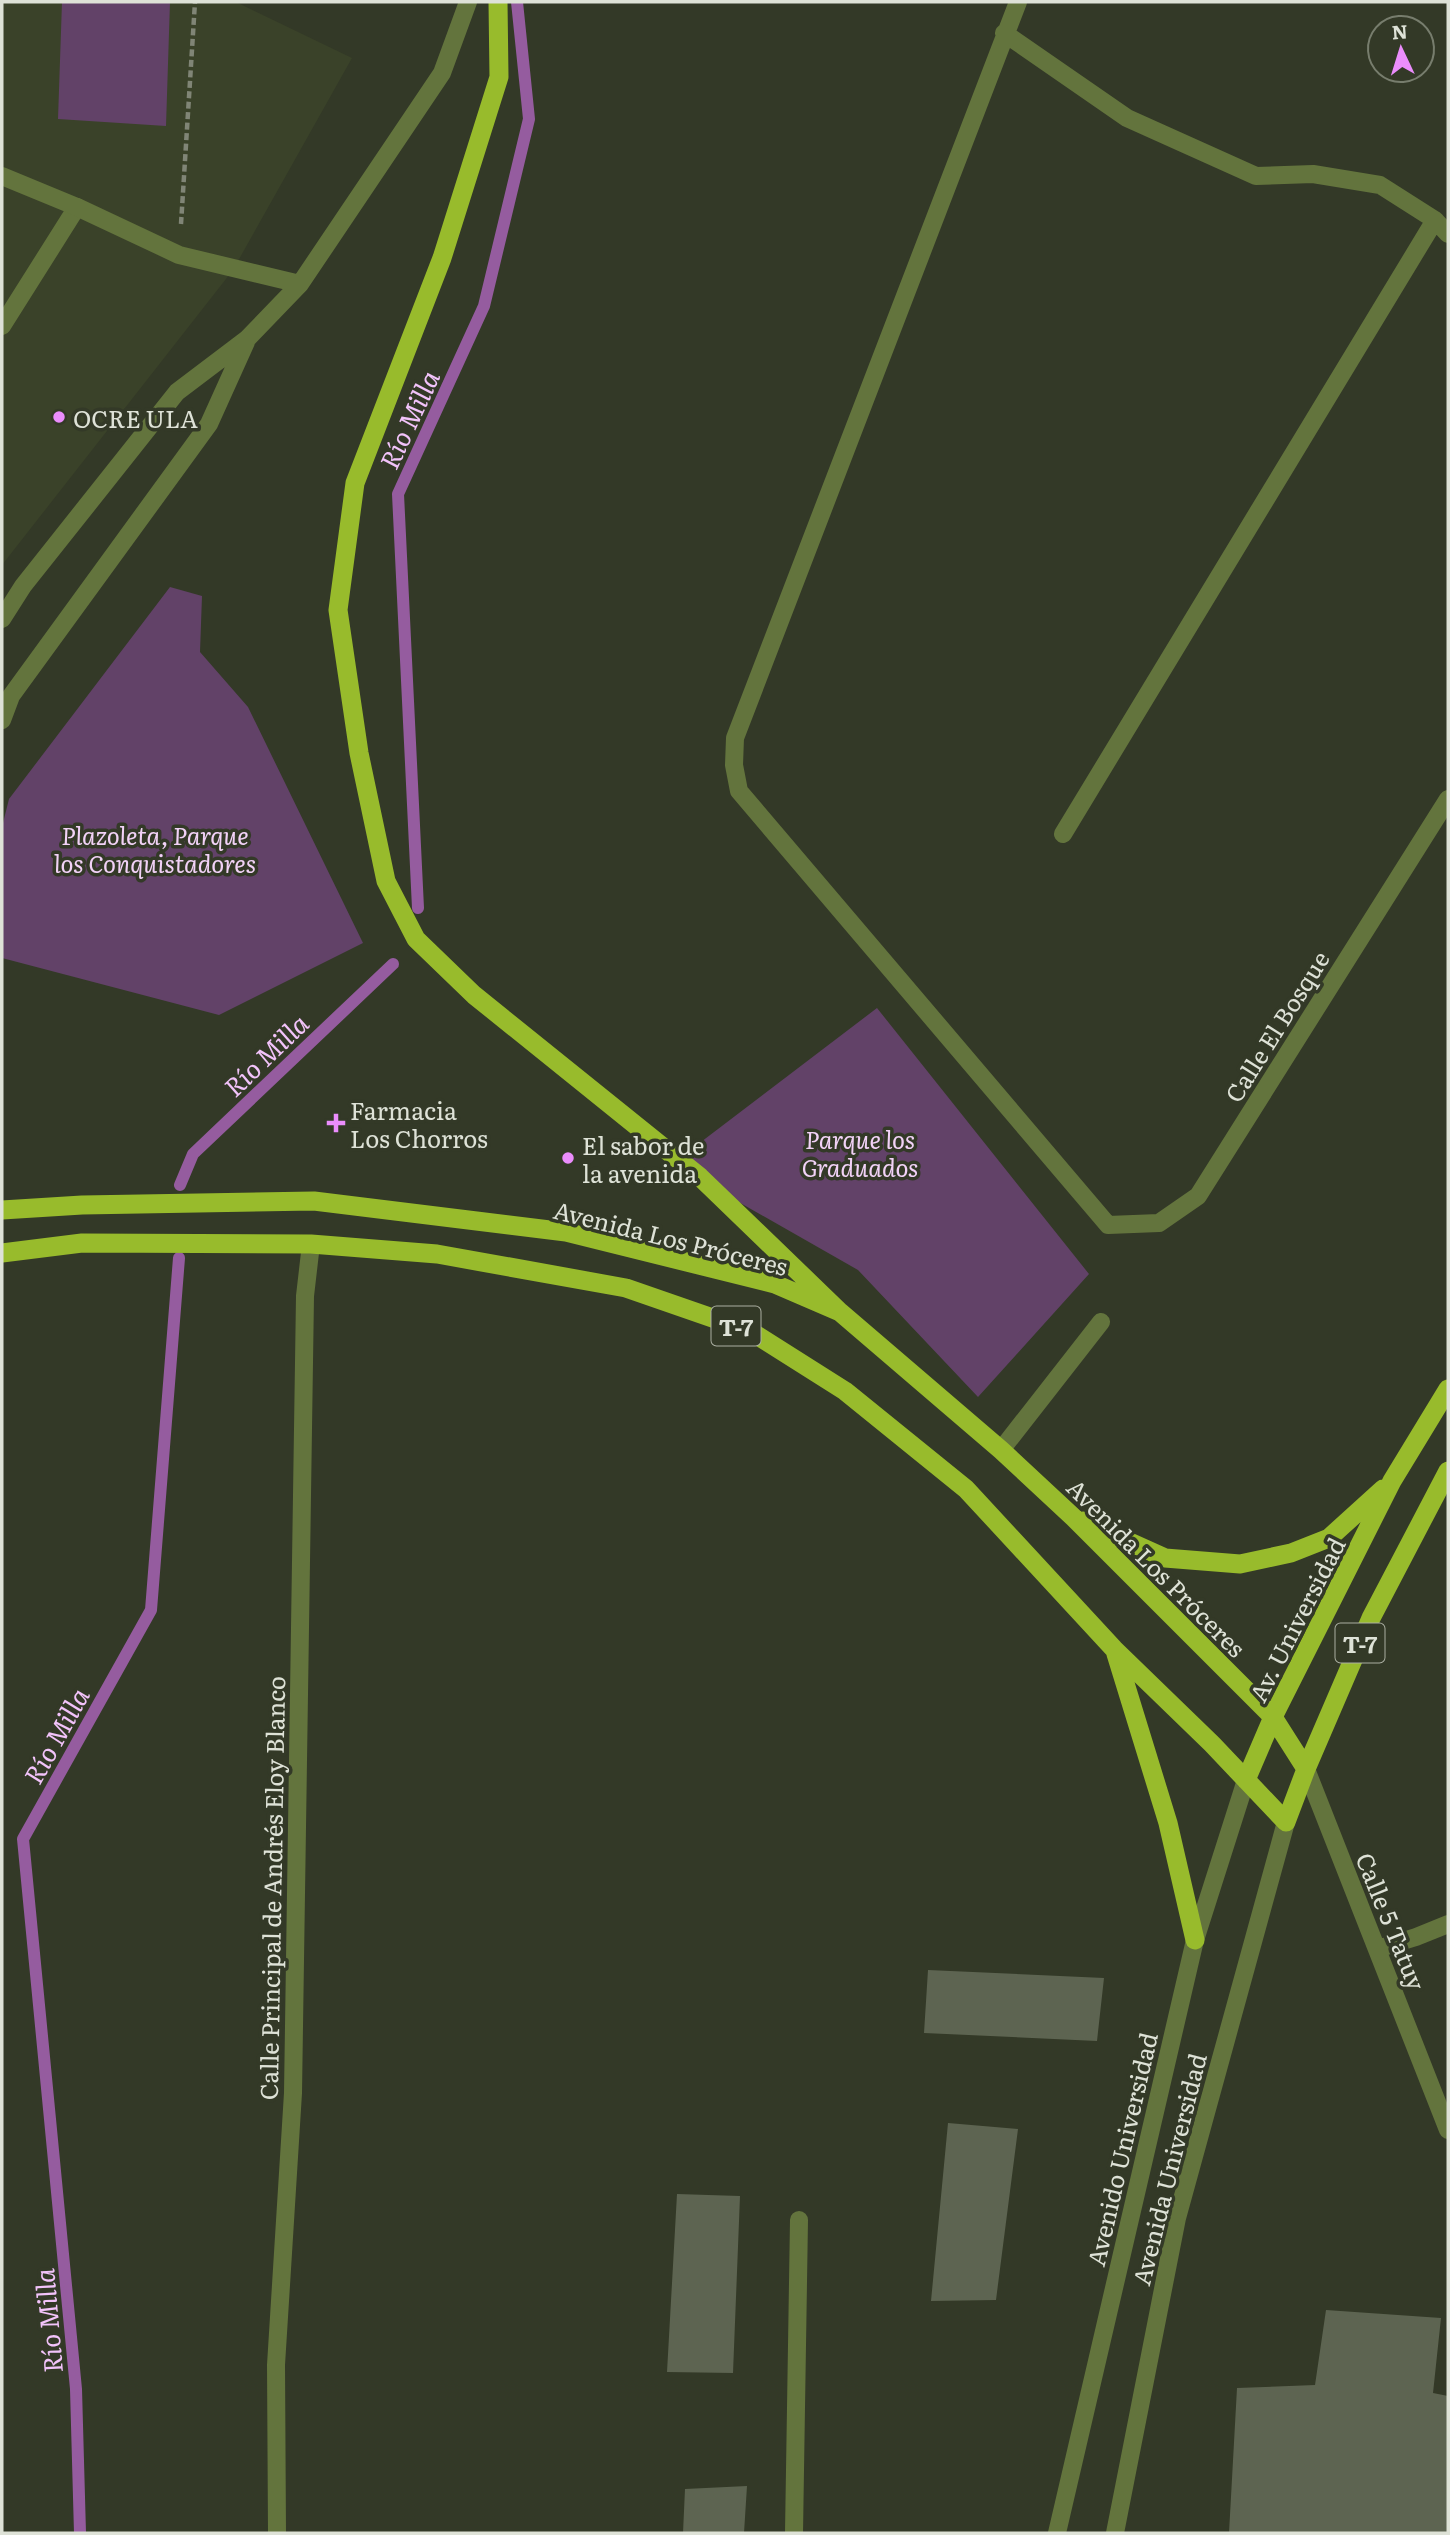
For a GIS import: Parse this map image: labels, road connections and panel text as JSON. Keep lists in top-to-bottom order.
{
  "streets": {
    "highway": ["Avenida Los Próceres", "T-7", "Av. Universidad"],
    "street": [
      "Calle El Bosque",
      "Calle Principal de Andrés Eloy Blanco",
      "Calle 5 Tatuy",
      "Avenido Universidad",
      "Avenida Universidad"
    ]
  },
  "crossings": [
    ["Avenida Los Próceres", "T-7"],
    ["Avenida Los Próceres", "Av. Universidad"],
    ["Avenida Los Próceres", "Calle 5 Tatuy"],
    ["T-7", "Av. Universidad"],
    ["T-7", "Calle Principal de Andrés Eloy Blanco"],
    ["T-7", "Calle 5 Tatuy"],
    ["T-7", "Avenido Universidad"],
    ["T-7", "Avenida Universidad"],
    ["Av. Universidad", "Avenido Universidad"]
  ],
  "water": ["Río Milla"],
  "parks": ["Plazoleta, Parque los Conquistadores", "Parque los Graduados"],
  "places": {
    "other": ["OCRE ULA", "El sabor de la avenida"],
    "health": ["Farmacia Los Chorros"]
  },
  "north": "top"
}
